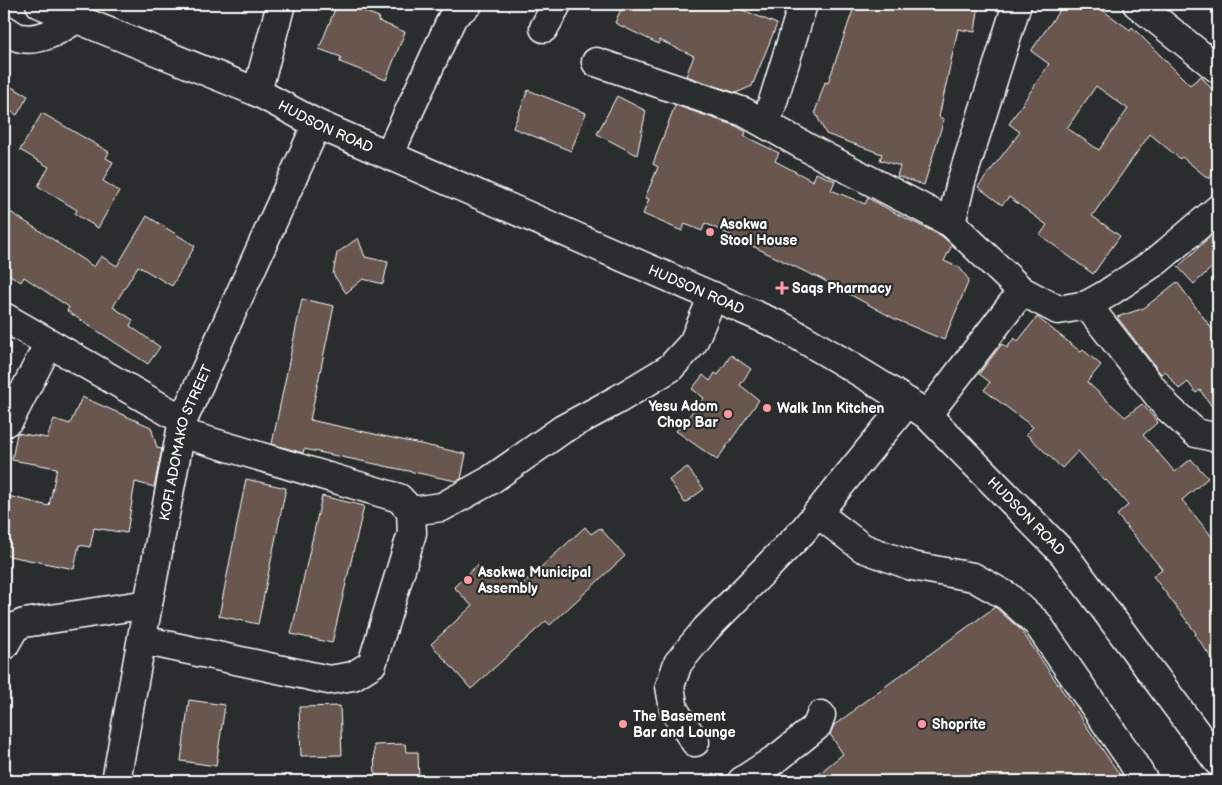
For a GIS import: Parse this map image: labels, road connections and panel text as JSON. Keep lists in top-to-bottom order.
{
  "streets": {
    "street": ["HUDSON ROAD", "KOFI ADOMAKO STREET"]
  },
  "crossings": [
    ["HUDSON ROAD", "KOFI ADOMAKO STREET"]
  ],
  "places": {
    "other": [
      "Asokwa Stool House",
      "Walk Inn Kitchen",
      "Yesu Adom Chop Bar",
      "Asokwa Municipal Assembly",
      "The Basement Bar and Lounge",
      "Shoprite"
    ],
    "health": ["Saqs Pharmacy"]
  }
}
